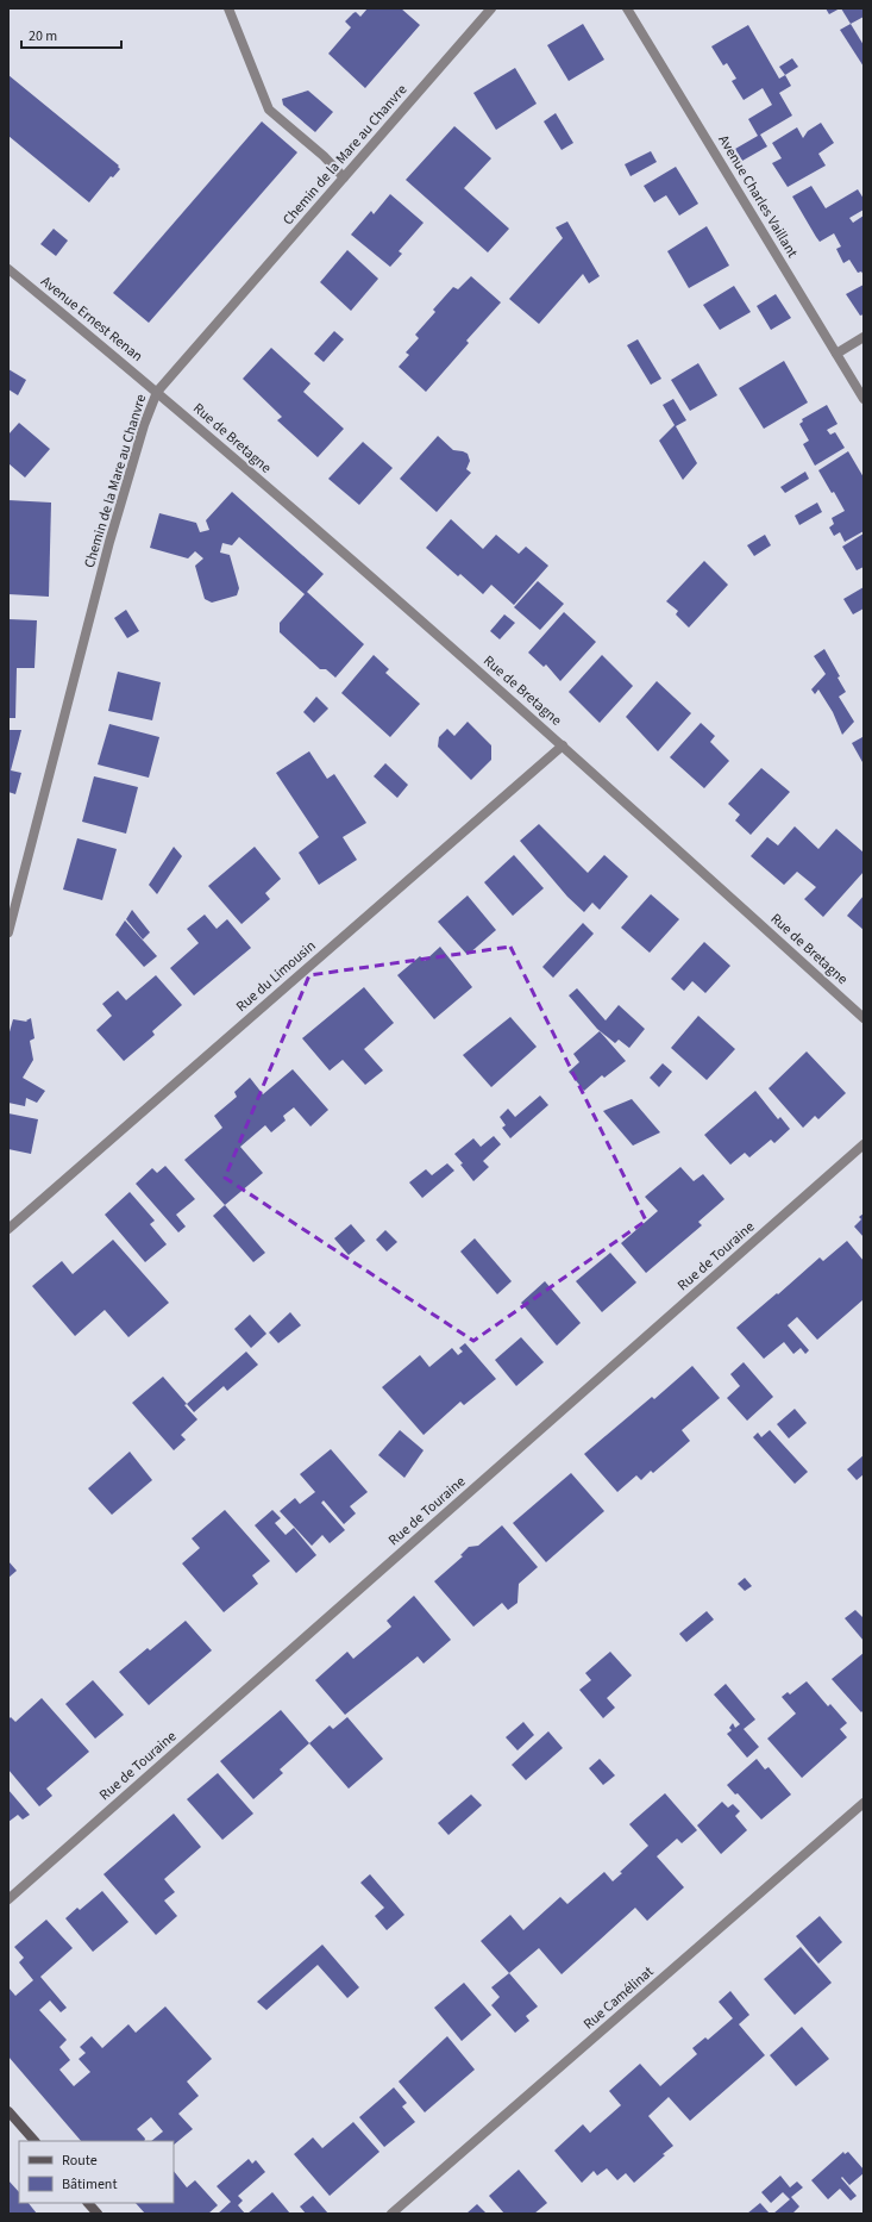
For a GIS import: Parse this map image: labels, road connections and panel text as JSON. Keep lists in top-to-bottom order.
{
  "streets": {
    "street": [
      "Chemin de la Mare au Chanvre",
      "Avenue Charles Vaillant",
      "Avenue Ernest Renan",
      "Rue de Bretagne",
      "Rue du Limousin",
      "Rue de Touraine",
      "Rue Camélinat"
    ]
  },
  "crossings": [
    ["Chemin de la Mare au Chanvre", "Avenue Ernest Renan"],
    ["Chemin de la Mare au Chanvre", "Rue de Bretagne"],
    ["Avenue Ernest Renan", "Rue de Bretagne"],
    ["Rue de Bretagne", "Rue du Limousin"]
  ],
  "legend": ["Route", "Bâtiment"],
  "scale_bar": "20 m"
}
